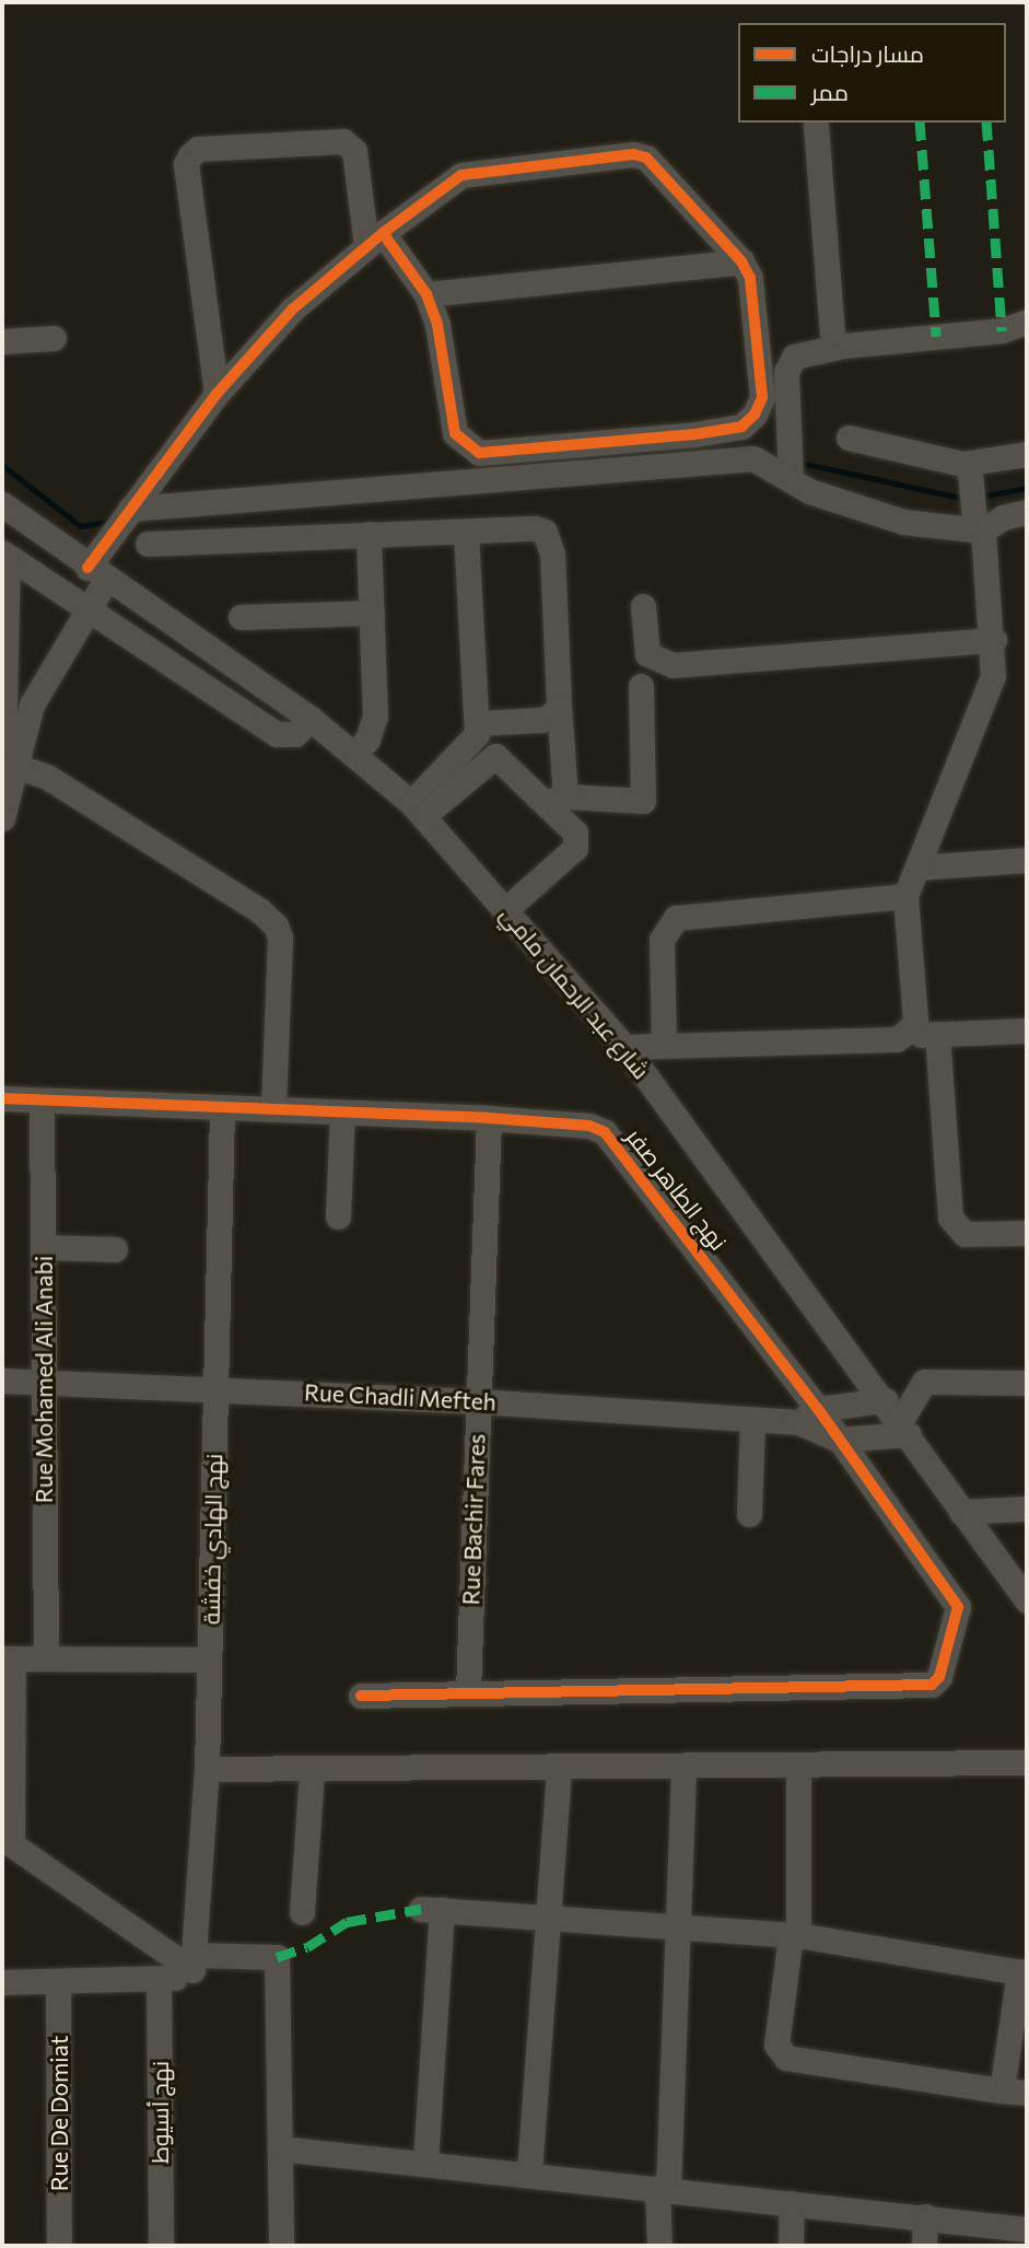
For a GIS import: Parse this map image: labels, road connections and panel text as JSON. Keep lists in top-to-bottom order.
{
  "streets": {
    "street": [
      "شارع عبد الرحمان مامي",
      "نهج الطاهر صفر",
      "Rue Mohamed Ali Anabi",
      "Rue Chadli Mefteh",
      "Rue Bachir Fares",
      "نهج الهادي خفشة",
      "نهج أسيوط",
      "Rue De Domiat"
    ]
  },
  "crossings": [
    ["نهج الطاهر صفر", "Rue Mohamed Ali Anabi"],
    ["نهج الطاهر صفر", "Rue Chadli Mefteh"],
    ["نهج الطاهر صفر", "Rue Bachir Fares"],
    ["نهج الطاهر صفر", "نهج الهادي خفشة"],
    ["Rue Mohamed Ali Anabi", "Rue Chadli Mefteh"],
    ["Rue Chadli Mefteh", "Rue Bachir Fares"],
    ["Rue Chadli Mefteh", "نهج الهادي خفشة"]
  ],
  "legend": ["مسار دراجات", "ممر"]
}
